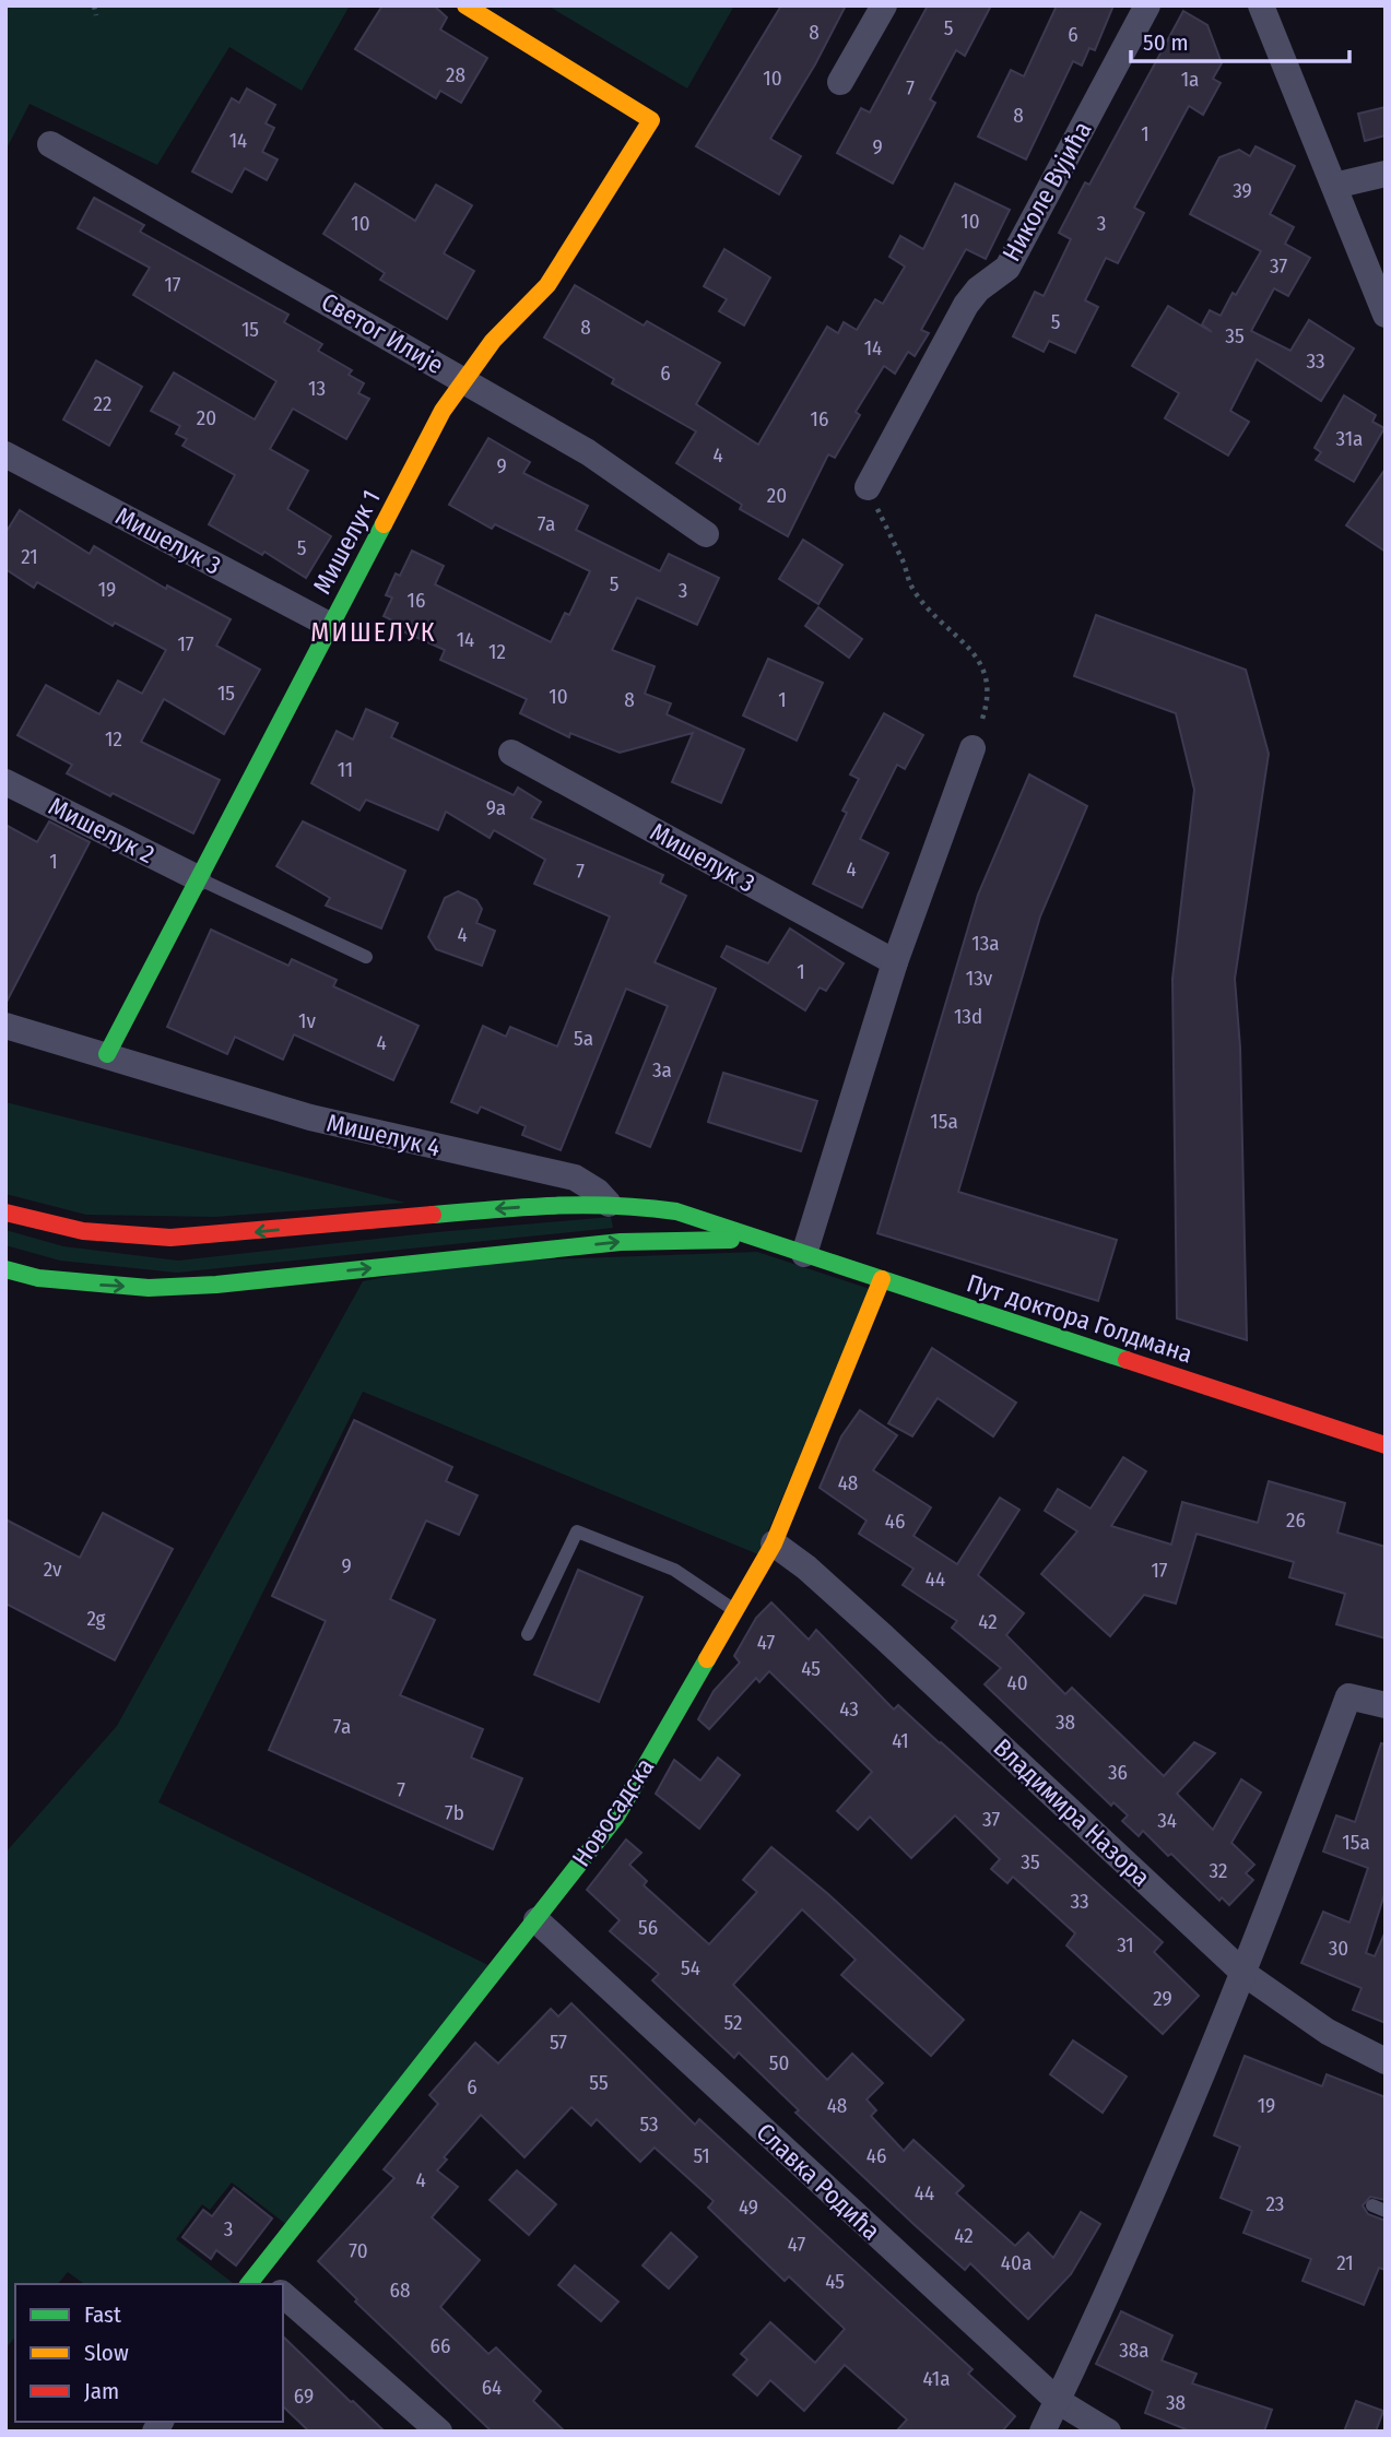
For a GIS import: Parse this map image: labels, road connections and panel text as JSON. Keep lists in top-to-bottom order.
{
  "streets": {
    "street": [
      "Николе Вујића",
      "Светог Илије",
      "Мишелук 3",
      "Мишелук 1",
      "Мишелук 2",
      "Мишелук 4",
      "Пут доктора Голдмана",
      "Новосадска",
      "Владимира Назора",
      "Славка Родића"
    ]
  },
  "crossings": [
    ["Светог Илије", "Мишелук 1"],
    ["Мишелук 3", "Мишелук 1"],
    ["Мишелук 1", "Мишелук 2"],
    ["Мишелук 1", "Мишелук 4"],
    ["Пут доктора Голдмана", "Новосадска"],
    ["Новосадска", "Владимира Назора"],
    ["Новосадска", "Славка Родића"]
  ],
  "districts": ["МИШЕЛУК"],
  "house_numbers": [
    "5",
    "8",
    "6",
    "28",
    "10",
    "1a",
    "7",
    "8",
    "1",
    "14",
    "9",
    "39",
    "10",
    "10",
    "3",
    "37",
    "17",
    "5",
    "8",
    "15",
    "35",
    "14",
    "33",
    "6",
    "13",
    "22",
    "20",
    "16",
    "31a",
    "4",
    "9",
    "20",
    "7a",
    "5",
    "21",
    "5",
    "19",
    "3",
    "16",
    "14",
    "17",
    "12",
    "15",
    "10",
    "8",
    "1",
    "12",
    "11",
    "9a",
    "1",
    "4",
    "7",
    "4",
    "13a",
    "1",
    "13v",
    "13d",
    "1v",
    "5a",
    "4",
    "3a",
    "15a",
    "48",
    "26",
    "46",
    "9",
    "2v",
    "17",
    "44",
    "2g",
    "42",
    "47",
    "45",
    "40",
    "43",
    "38",
    "7a",
    "41",
    "36",
    "7",
    "7b",
    "37",
    "34",
    "15a",
    "35",
    "32",
    "33",
    "56",
    "31",
    "30",
    "54",
    "29",
    "52",
    "57",
    "50",
    "55",
    "6",
    "48",
    "19",
    "53",
    "51",
    "46",
    "4",
    "44",
    "23",
    "49",
    "3",
    "42",
    "47",
    "70",
    "40a",
    "21",
    "45",
    "68",
    "66",
    "38a",
    "41a",
    "64",
    "69",
    "38"
  ],
  "legend": ["Fast", "Slow", "Jam"],
  "scale_bar": "50 m"
}
